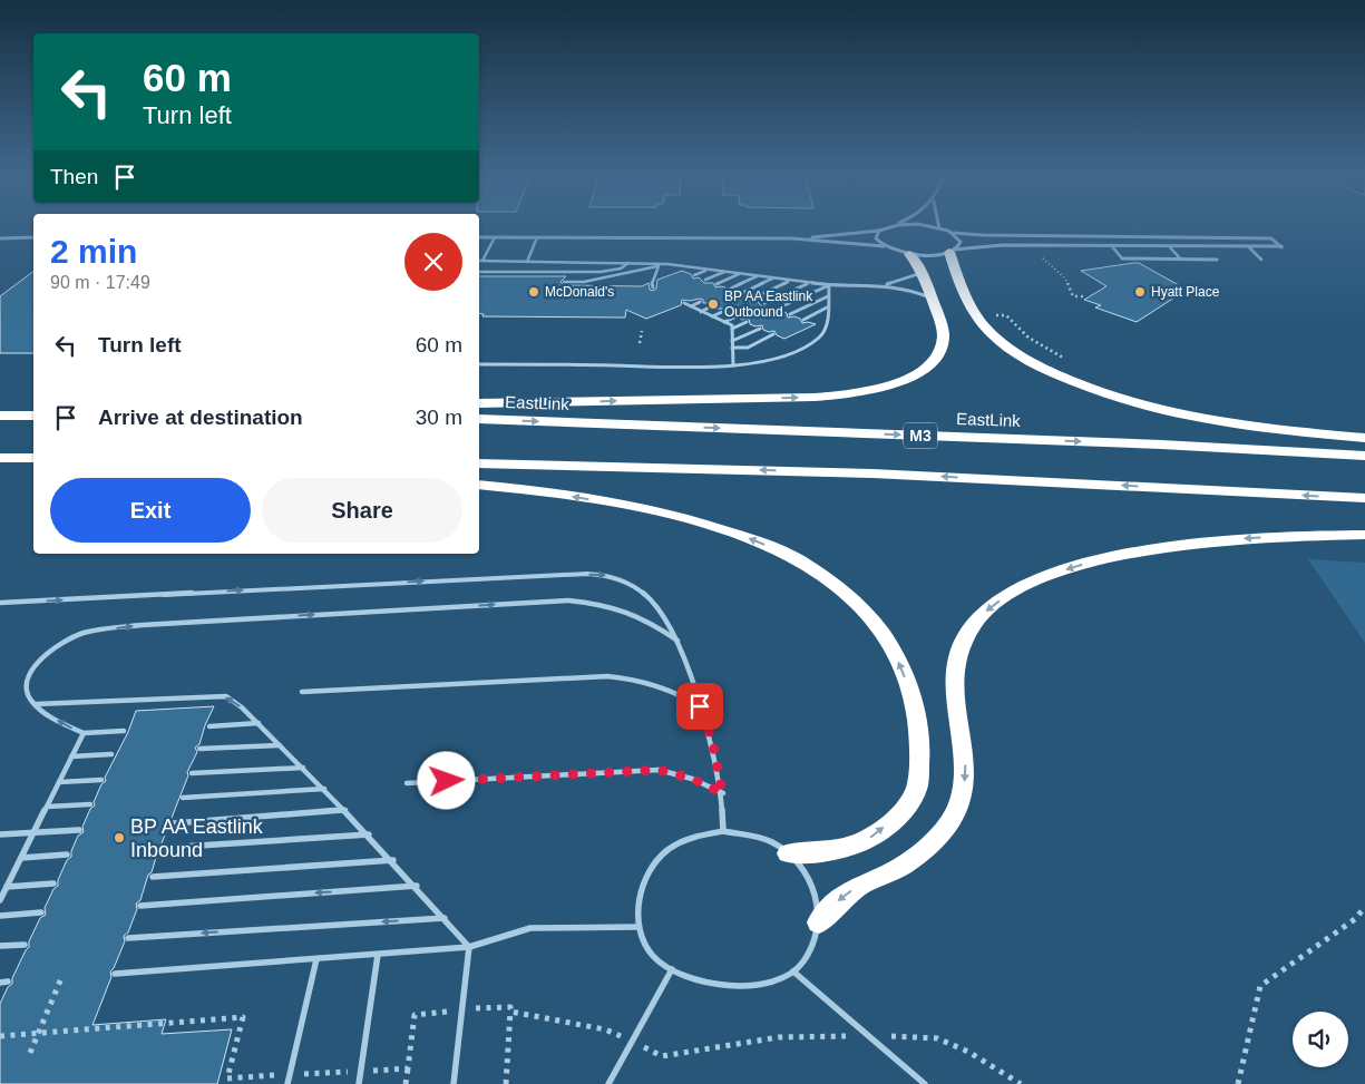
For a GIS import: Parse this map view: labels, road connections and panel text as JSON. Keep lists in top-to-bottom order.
{
  "streets": {
    "highway": ["EastLink", "M3"]
  },
  "places": [
    "McDonald's",
    "Hyatt Place",
    "BP AA Eastlink Outbound",
    "BP AA Eastlink Inbound"
  ],
  "page": {
    "turn": ["60 m", "Turn left"],
    "then": "Then",
    "heading": ["2 min", "90 m · 17:49"],
    "list": [
      {
        "name": "Turn left",
        "value": "60 m"
      },
      {
        "name": "Arrive at destination",
        "value": "30 m"
      }
    ],
    "buttons": ["Exit", "Share"]
  }
}
